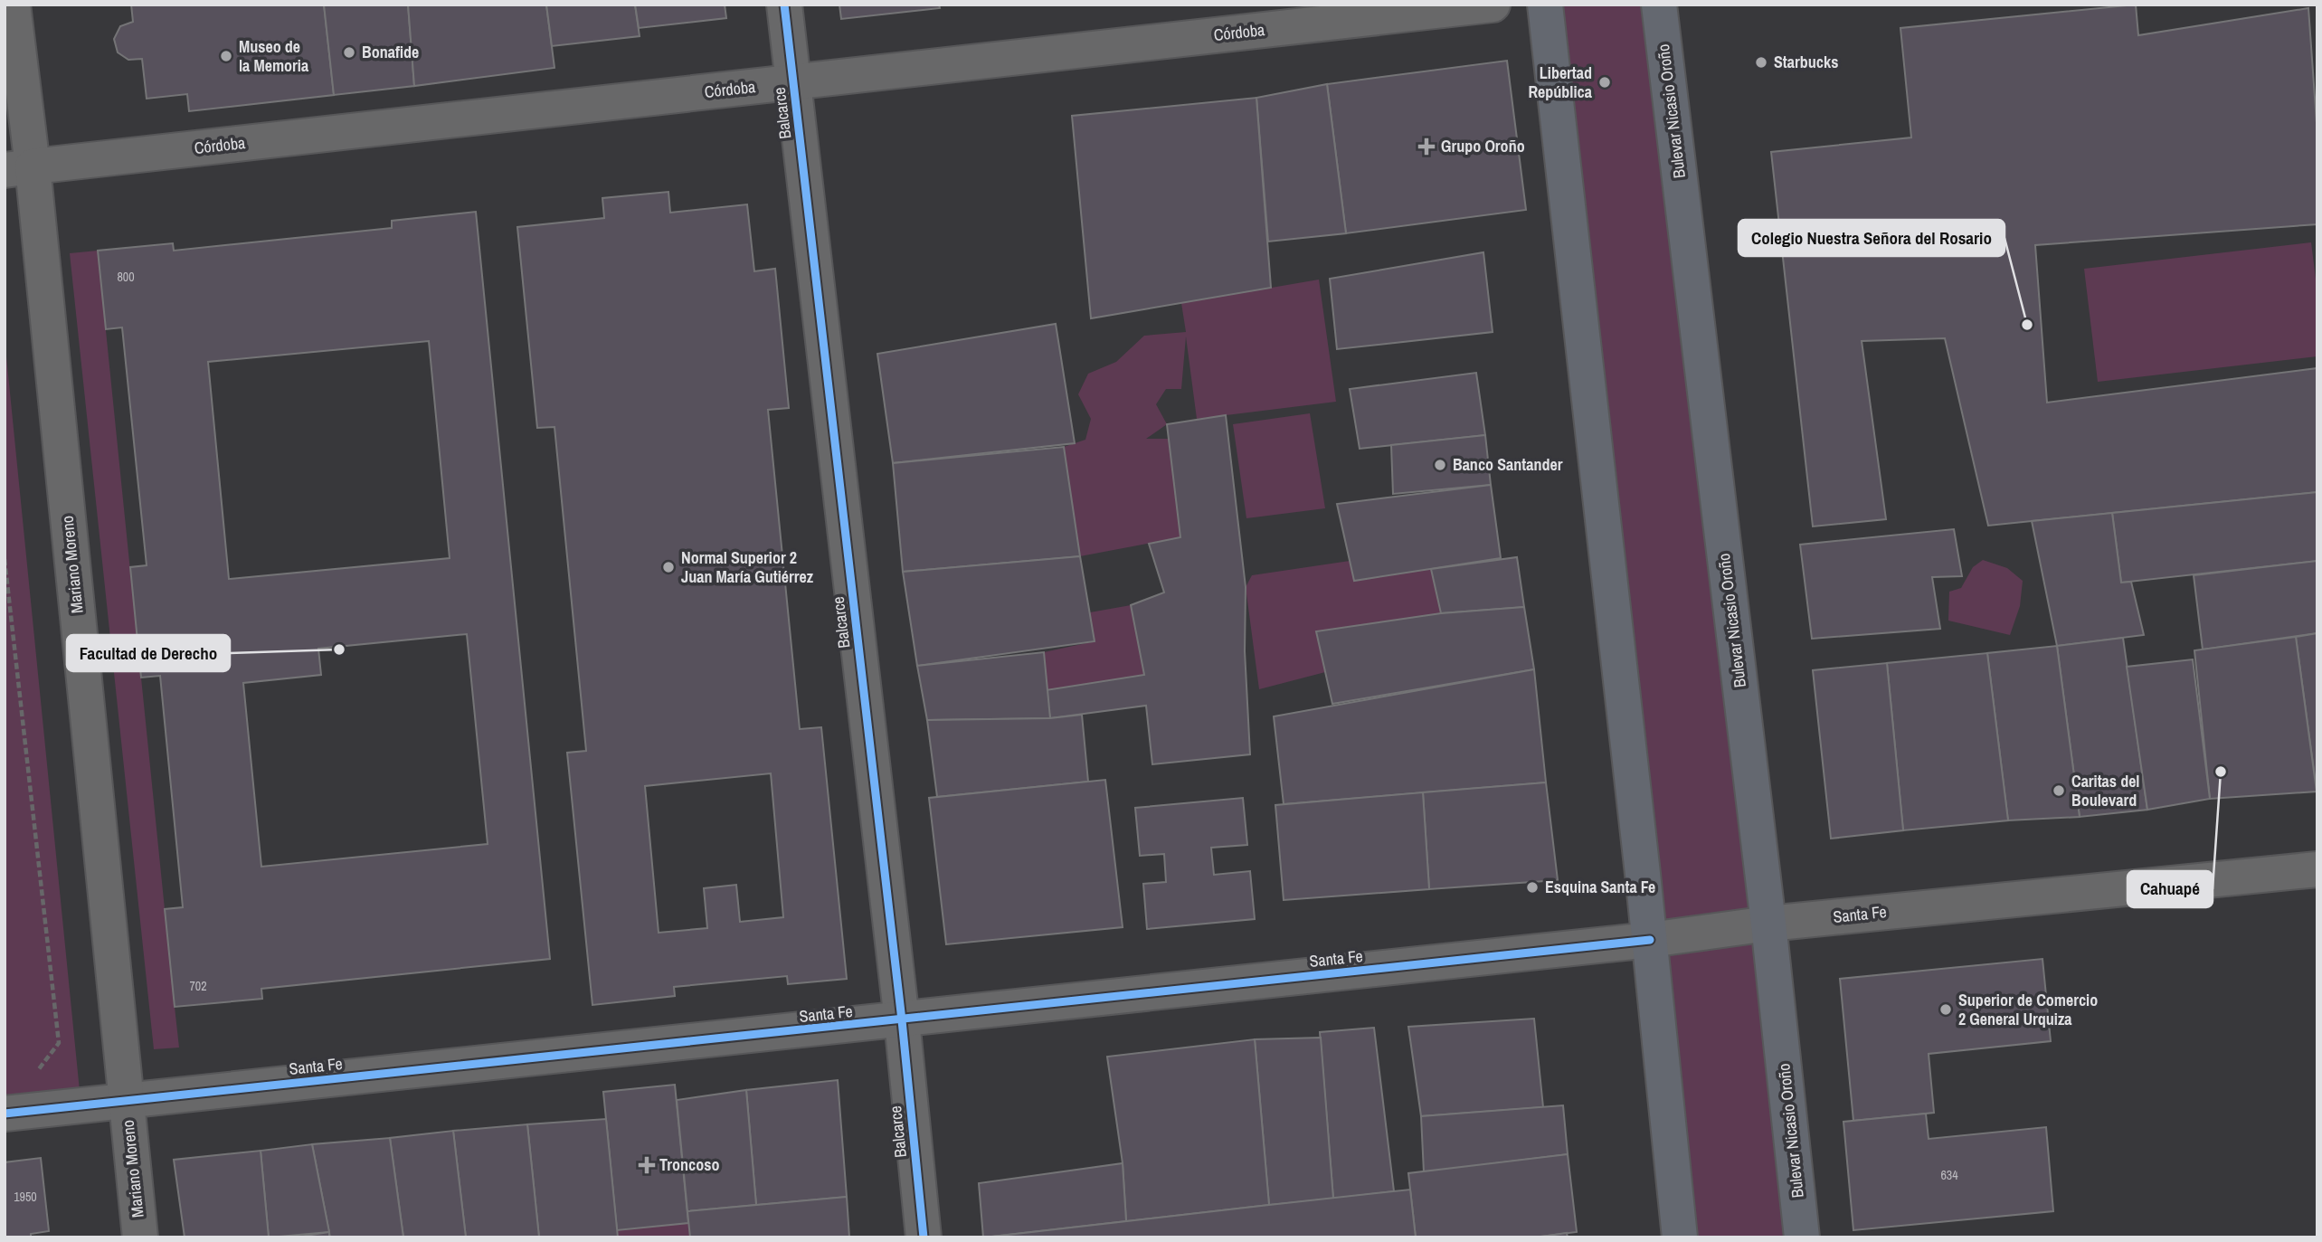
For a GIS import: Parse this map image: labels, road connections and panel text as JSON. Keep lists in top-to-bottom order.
{
  "streets": {
    "main road": [
      "Córdoba",
      "Bulevar Nicasio Oroño",
      "Balcarce",
      "Mariano Moreno",
      "Santa Fe"
    ]
  },
  "crossings": [
    ["Córdoba", "Balcarce"],
    ["Córdoba", "Mariano Moreno"],
    ["Bulevar Nicasio Oroño", "Santa Fe"],
    ["Balcarce", "Santa Fe"],
    ["Mariano Moreno", "Santa Fe"]
  ],
  "places": {
    "other": [
      "Bonafide",
      "Museo de la Memoria",
      "Starbucks",
      "Libertad República",
      "Colegio Nuestra Señora del Rosario",
      "Banco Santander",
      "Normal Superior 2 Juan María Gutiérrez",
      "Facultad de Derecho",
      "Cahuapé",
      "Caritas del Boulevard",
      "Esquina Santa Fe",
      "Superior de Comercio 2 General Urquiza"
    ],
    "health": ["Grupo Oroño", "Troncoso"]
  },
  "house_numbers": [
    "800",
    "702",
    "634",
    "1950"
  ]
}
